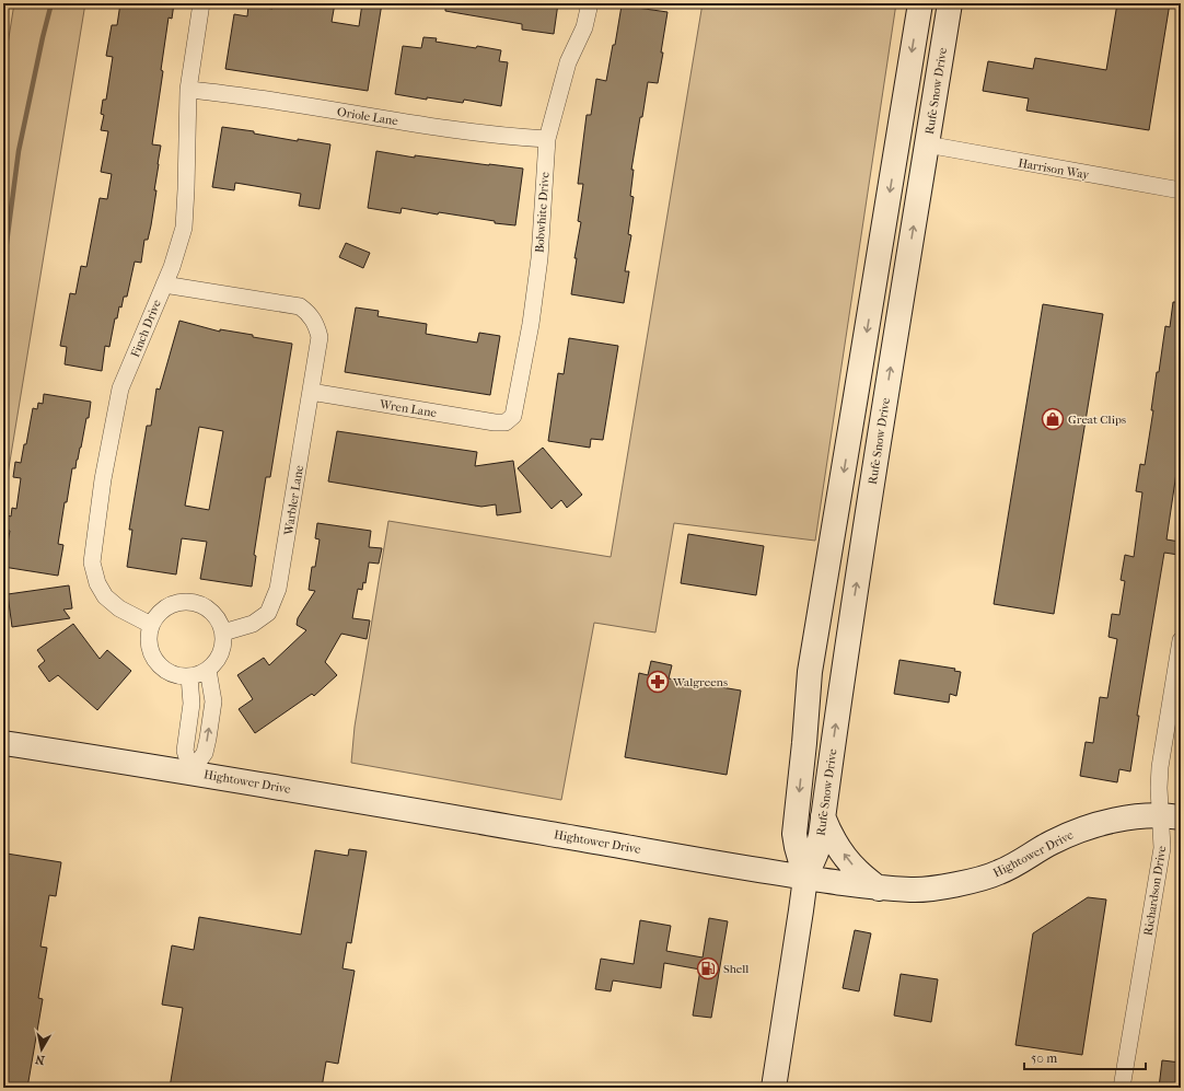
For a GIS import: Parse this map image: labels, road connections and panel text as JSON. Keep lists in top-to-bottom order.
{
  "streets": {
    "main road": ["Rufe Snow Drive", "Hightower Drive"],
    "street": [
      "Oriole Lane",
      "Harrison Way",
      "Bobwhite Drive",
      "Finch Drive",
      "Wren Lane",
      "Warbler Lane",
      "Richardson Drive"
    ]
  },
  "crossings": [
    ["Rufe Snow Drive", "Harrison Way"],
    ["Rufe Snow Drive", "Hightower Drive"],
    ["Oriole Lane", "Bobwhite Drive"],
    ["Oriole Lane", "Finch Drive"],
    ["Bobwhite Drive", "Wren Lane"],
    ["Finch Drive", "Warbler Lane"],
    ["Wren Lane", "Warbler Lane"],
    ["Hightower Drive", "Richardson Drive"]
  ],
  "places": {
    "shop": ["Great Clips"],
    "pharmacy": ["Walgreens"],
    "fuel station": ["Shell"]
  },
  "scale_bar": "50 m",
  "north": "bottom"
}
